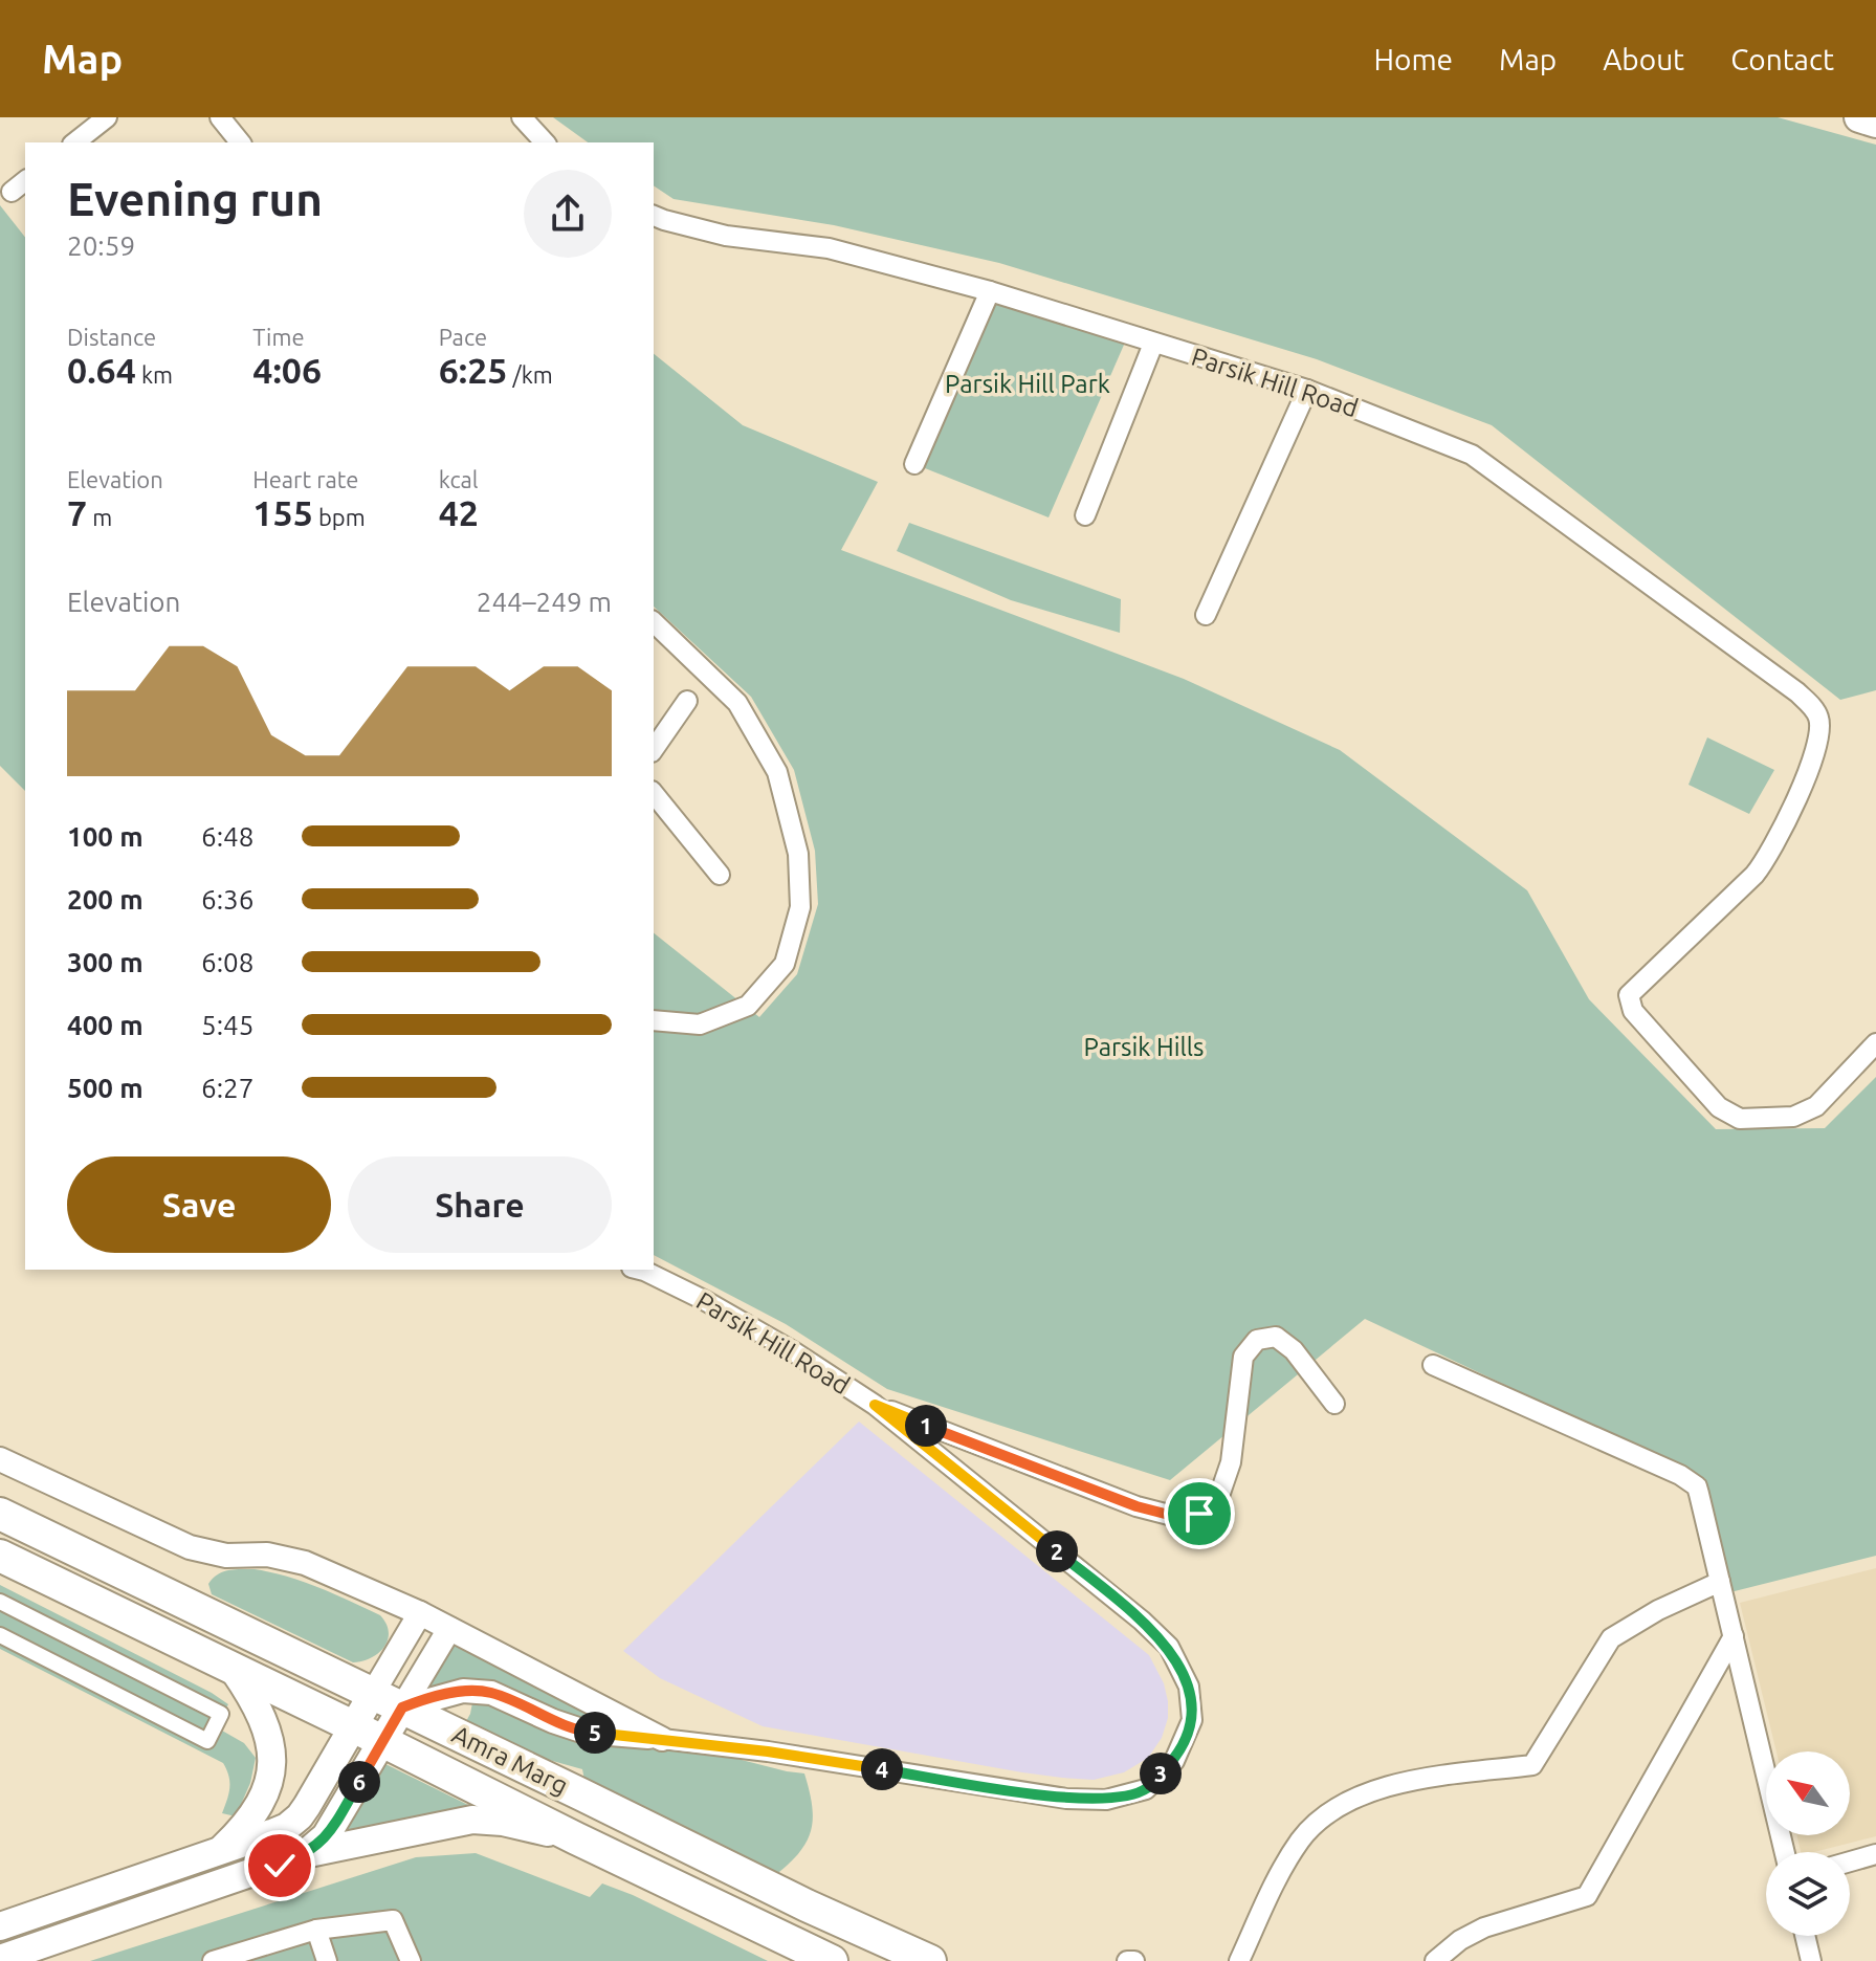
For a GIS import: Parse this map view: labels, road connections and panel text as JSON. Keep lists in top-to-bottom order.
{
  "streets": {
    "highway": ["Amra Marg"],
    "street": ["Parsik Hill Road"]
  },
  "parks": ["Parsik Hill Park", "Parsik Hills"],
  "north": "top left",
  "page": {
    "header": "Map",
    "nav": [
      "Home",
      "Map",
      "About",
      "Contact"
    ],
    "heading": ["Evening run", "20:59"],
    "stats": [
      ["Distance", "0.64 km"],
      ["Time", "4:06"],
      ["Pace", "6:25 /km"],
      ["Elevation", "7 m"],
      ["Heart rate", "155 bpm"],
      ["kcal", "42"]
    ],
    "chart": ["Elevation", "244–249 m"],
    "list": [
      {
        "name": "100 m",
        "note": "6:48"
      },
      {
        "name": "200 m",
        "note": "6:36"
      },
      {
        "name": "300 m",
        "note": "6:08"
      },
      {
        "name": "400 m",
        "note": "5:45"
      },
      {
        "name": "500 m",
        "note": "6:27"
      }
    ],
    "buttons": ["Save", "Share"],
    "pins": [
      "1",
      "2",
      "5",
      "4",
      "3",
      "6"
    ]
  }
}
